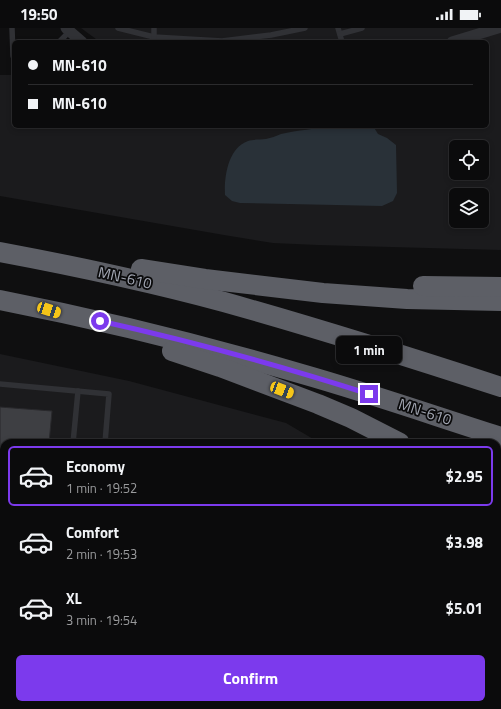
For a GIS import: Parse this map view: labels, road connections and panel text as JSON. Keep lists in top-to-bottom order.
{
  "streets": {
    "highway": ["MN-610"]
  },
  "page": {
    "status": "19:50",
    "banner": ["MN-610", "MN-610"],
    "bubble": "1 min",
    "list": [
      {
        "name": "Economy",
        "note": "1 min · 19:52",
        "value": "$2.95"
      },
      {
        "name": "Comfort",
        "note": "2 min · 19:53",
        "value": "$3.98"
      },
      {
        "name": "XL",
        "note": "3 min · 19:54",
        "value": "$5.01"
      }
    ],
    "buttons": "Confirm"
  }
}
